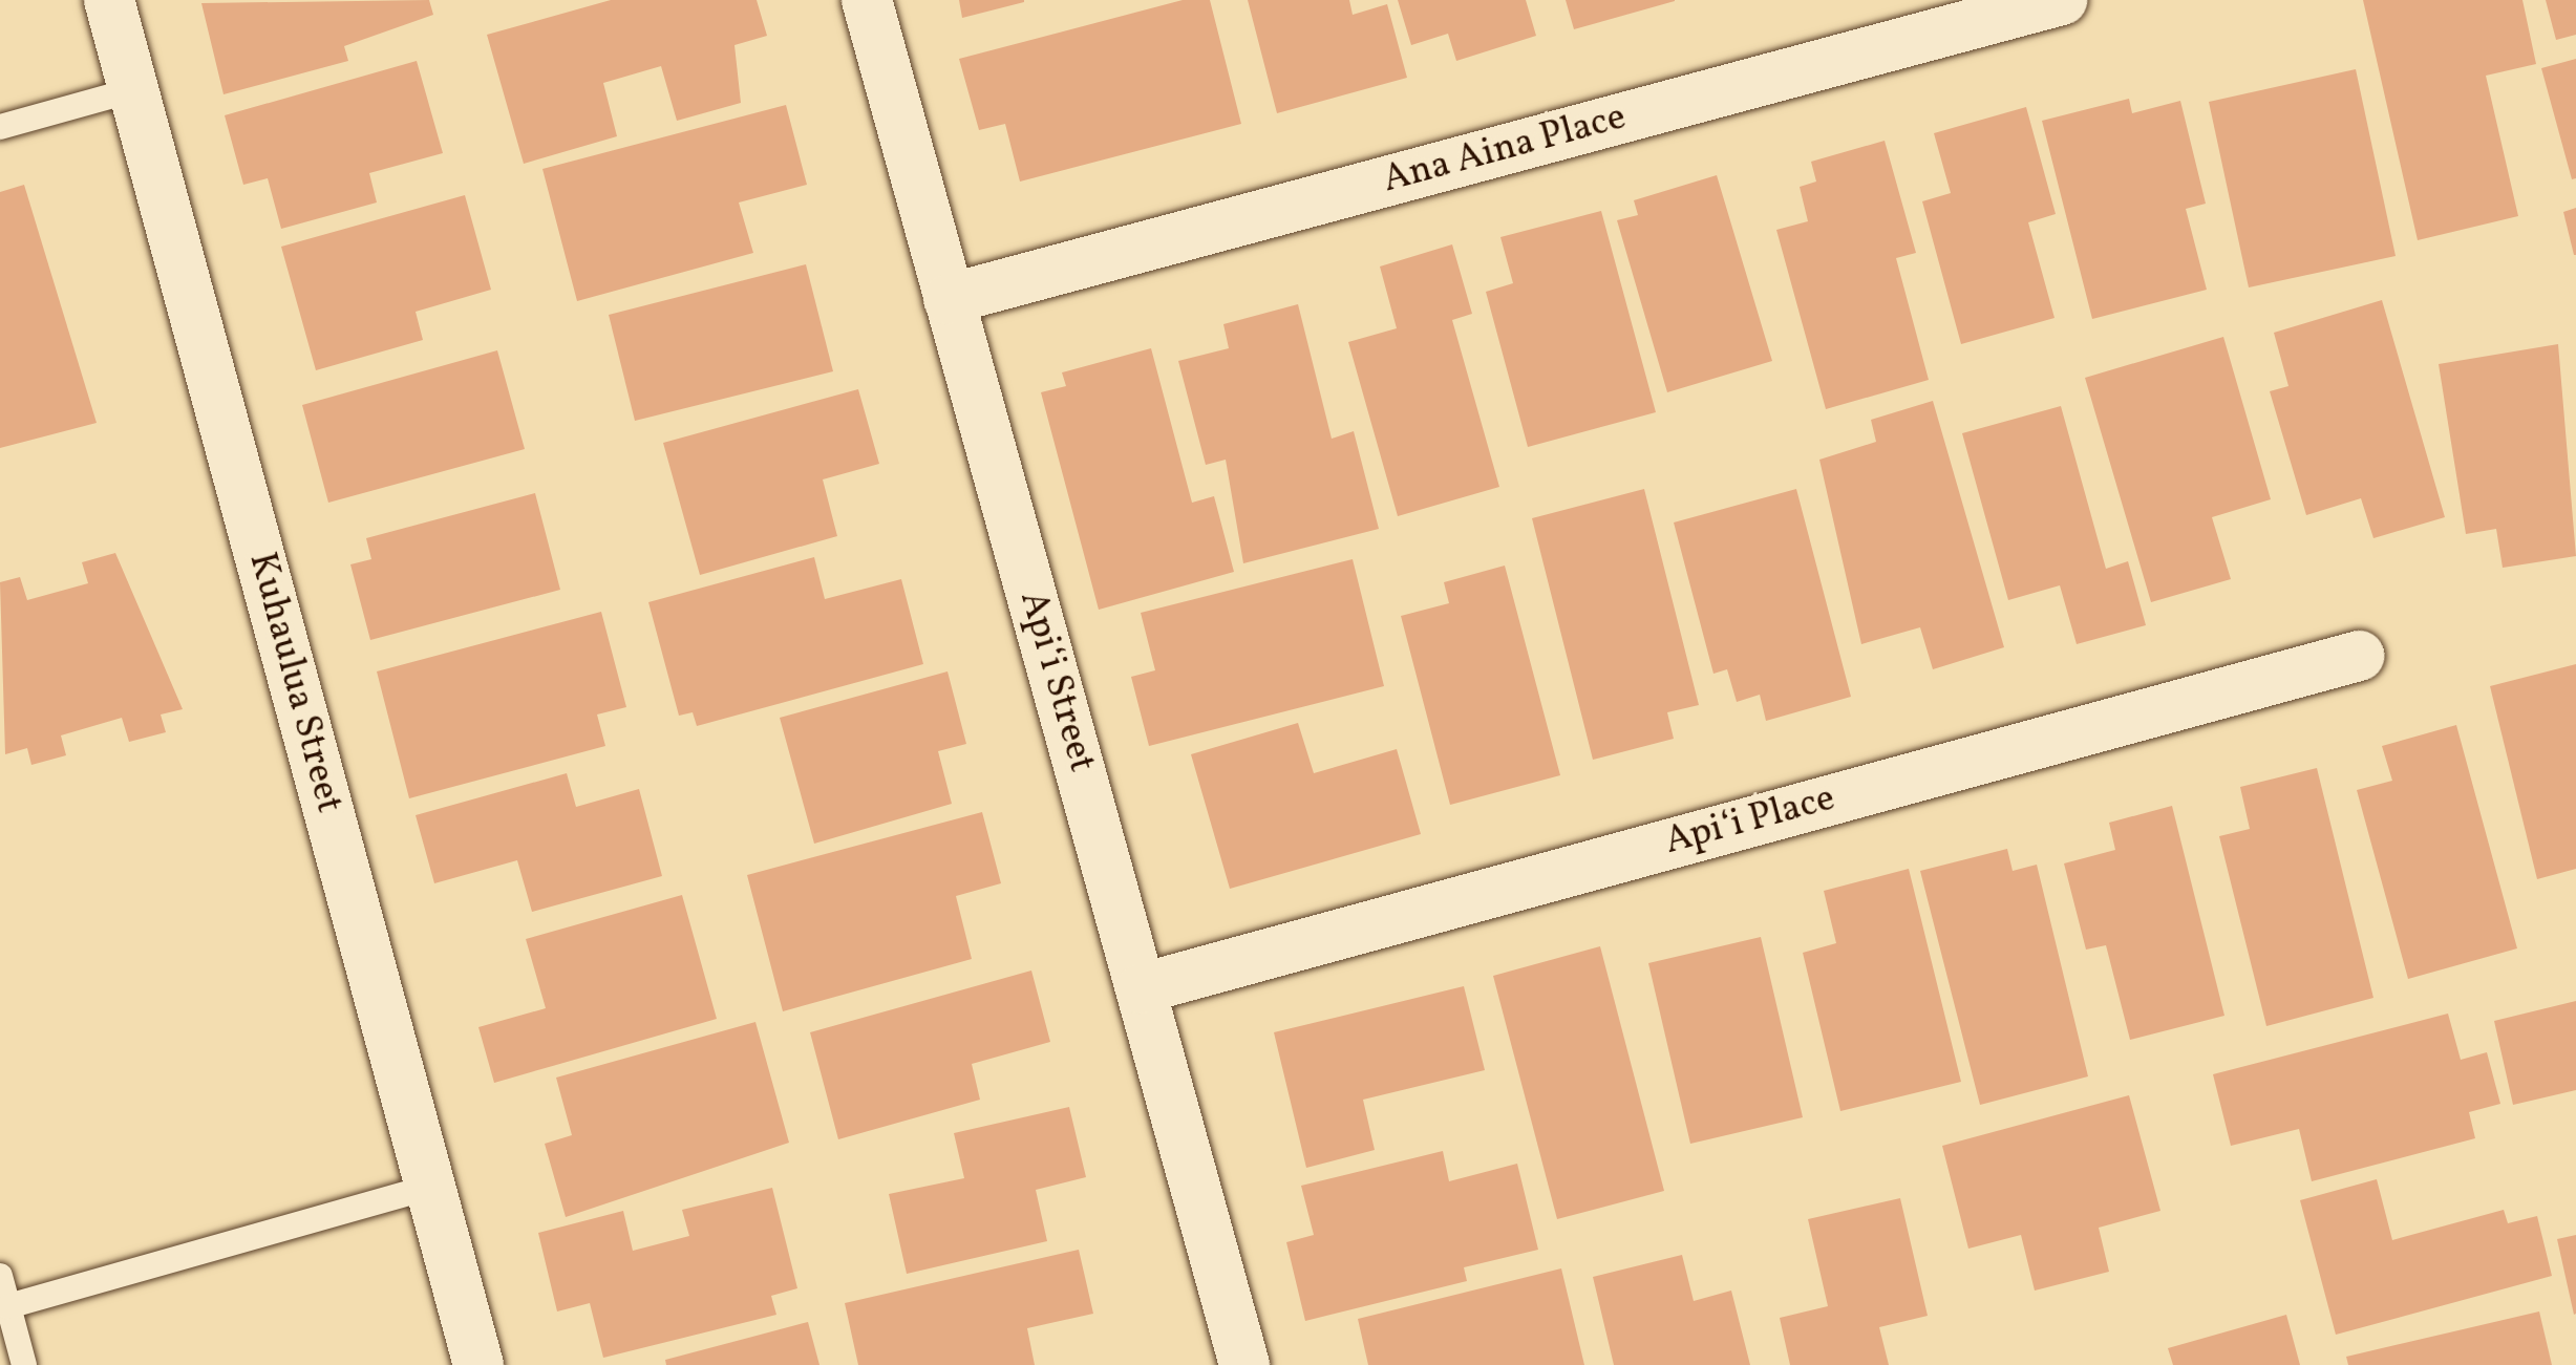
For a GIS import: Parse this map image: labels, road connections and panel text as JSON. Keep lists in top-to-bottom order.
{
  "streets": {
    "street": [
      "Ana Aina Place",
      "Apiʻi Street",
      "Kuhaulua Street",
      "Apiʻi Place"
    ]
  },
  "crossings": [
    ["Ana Aina Place", "Apiʻi Street"],
    ["Apiʻi Street", "Apiʻi Place"]
  ]
}
